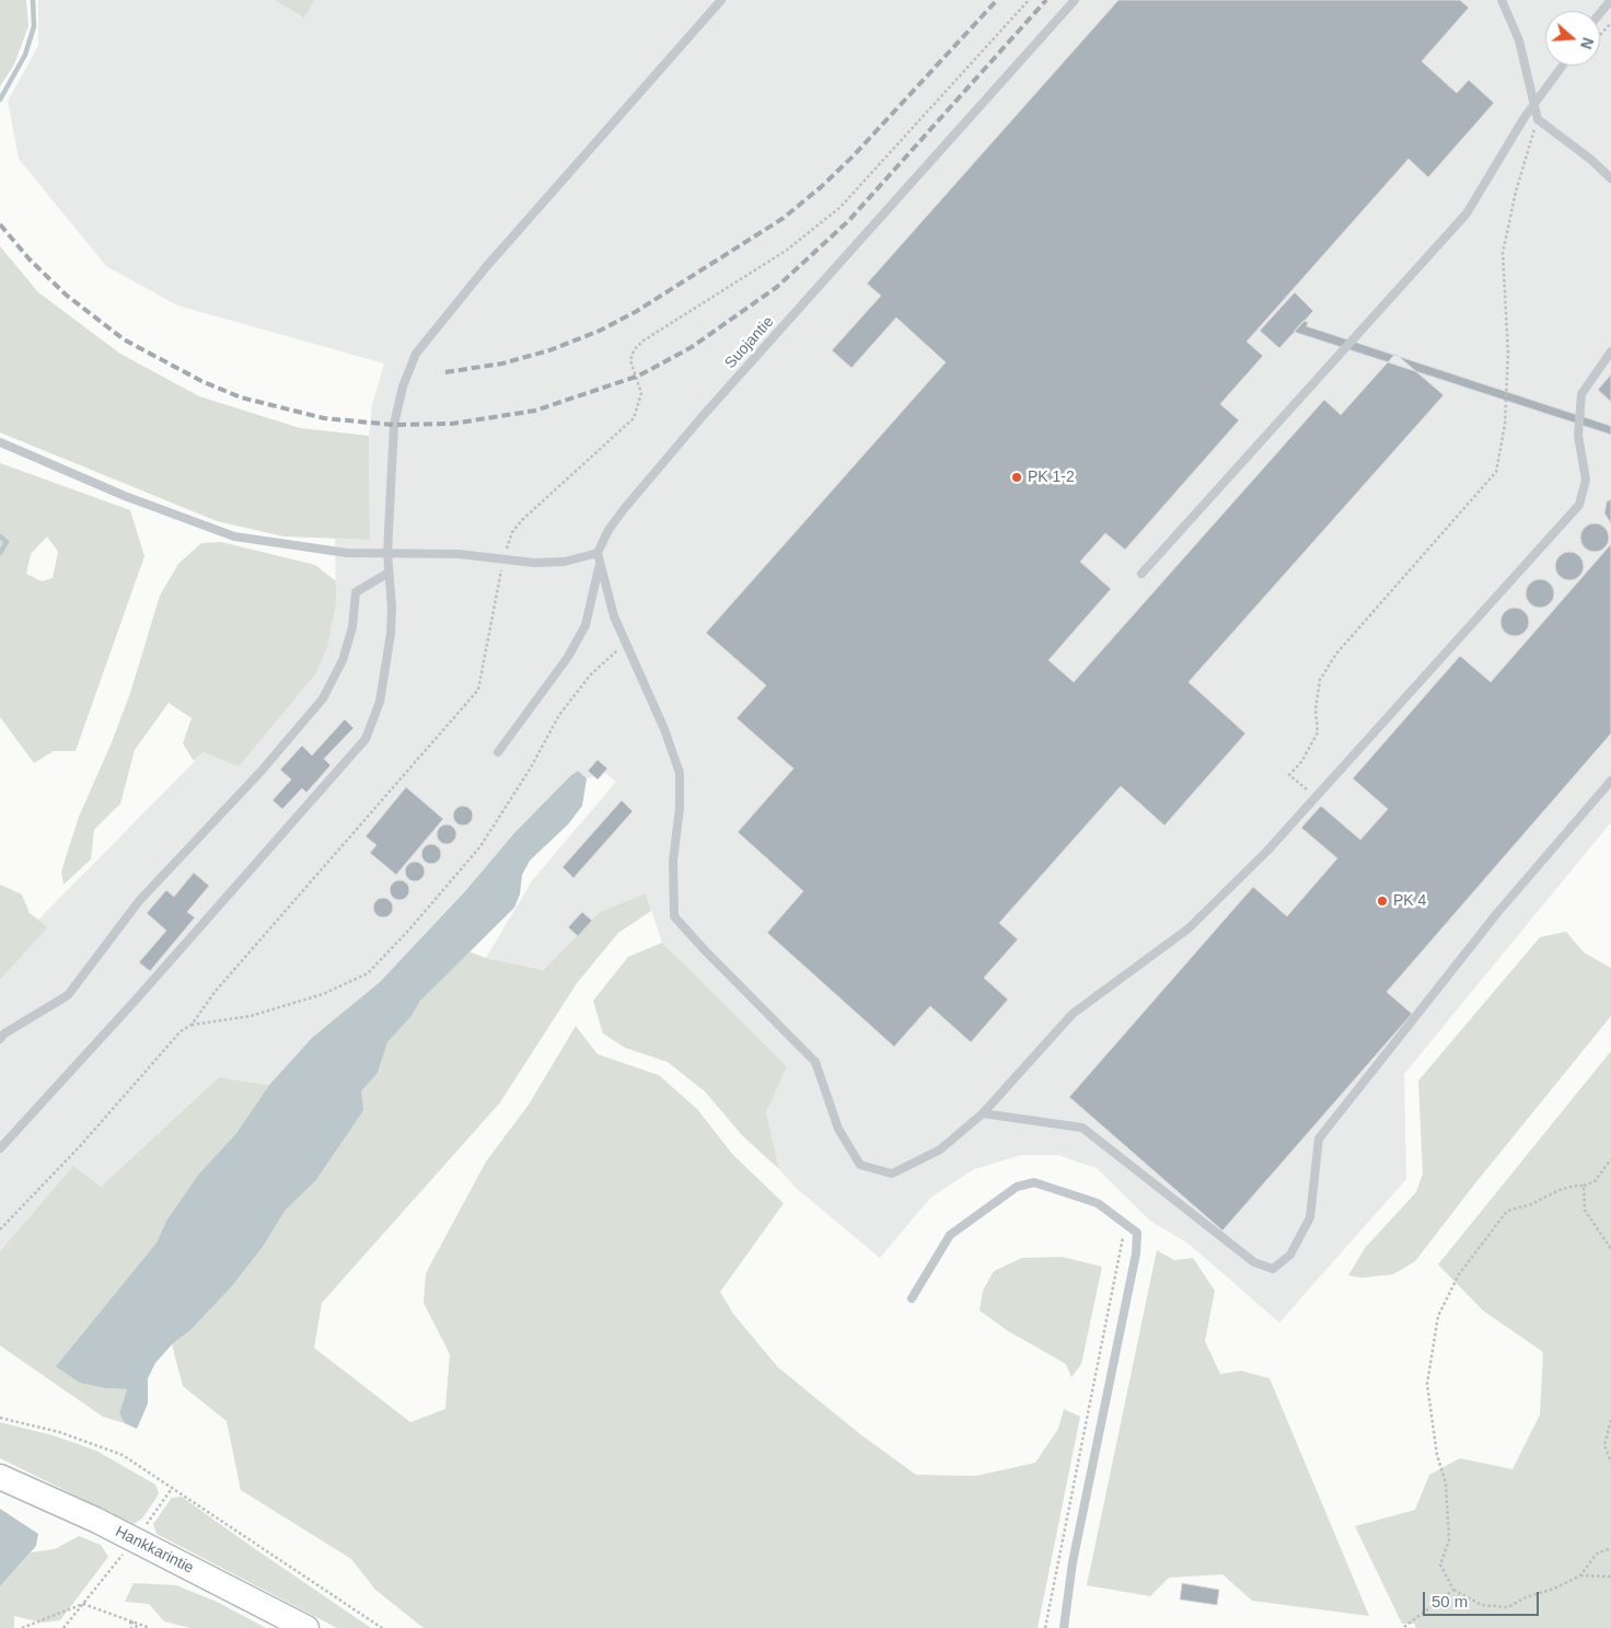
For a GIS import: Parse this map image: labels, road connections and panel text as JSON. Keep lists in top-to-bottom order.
{
  "streets": {
    "main road": ["Hankkarintie"],
    "lane": ["Suojantie"]
  },
  "places": ["PK 1-2", "PK 4"],
  "scale_bar": "50 m",
  "north": "right"
}
